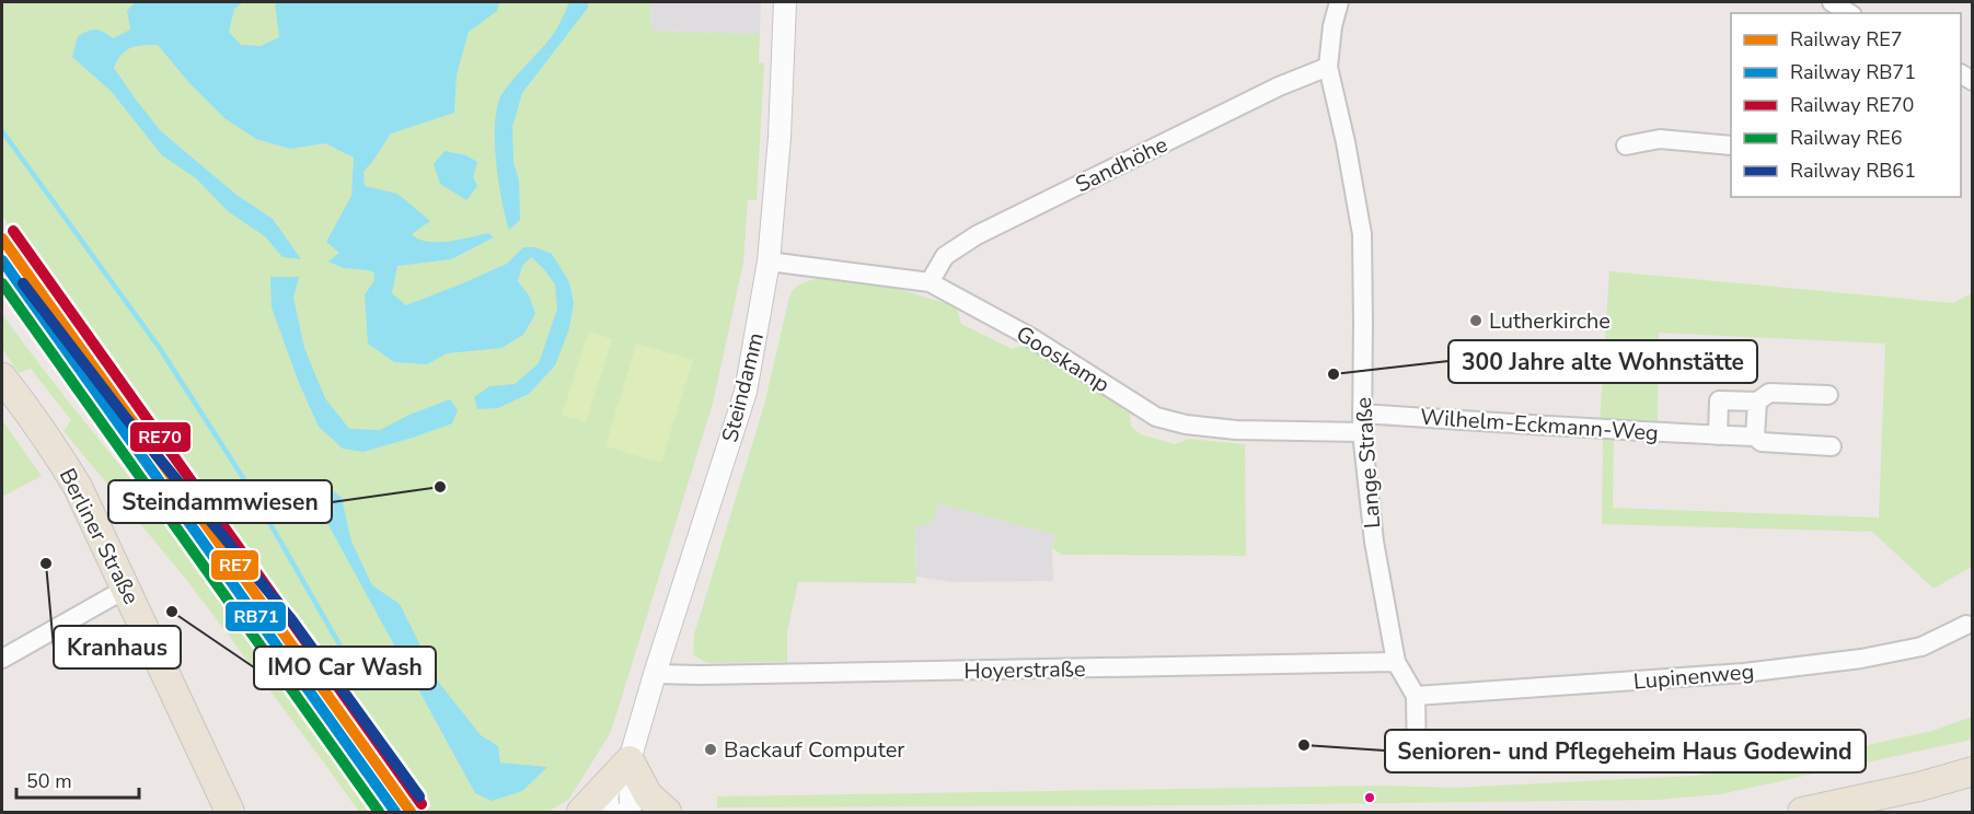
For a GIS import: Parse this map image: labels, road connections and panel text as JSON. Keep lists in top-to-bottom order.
{
  "streets": {
    "main road": ["Berliner Straße"],
    "street": [
      "Sandhöhe",
      "Gooskamp",
      "Steindamm",
      "Wilhelm-Eckmann-Weg",
      "Lange Straße",
      "Hoyerstraße",
      "Lupinenweg"
    ]
  },
  "crossings": [
    ["Sandhöhe", "Gooskamp"],
    ["Sandhöhe", "Lange Straße"],
    ["Gooskamp", "Steindamm"],
    ["Gooskamp", "Lange Straße"],
    ["Steindamm", "Hoyerstraße"],
    ["Wilhelm-Eckmann-Weg", "Lange Straße"],
    ["Lange Straße", "Hoyerstraße"],
    ["Lange Straße", "Lupinenweg"]
  ],
  "places": [
    "Lutherkirche",
    "300 Jahre alte Wohnstätte",
    "Steindammwiesen",
    "Kranhaus",
    "IMO Car Wash",
    "Senioren- und Pflegeheim Haus Godewind",
    "Backauf Computer"
  ],
  "lines": [
    "rail line RE70",
    "rail line RE7",
    "rail line RB71",
    "rail line RE6",
    "rail line RB61"
  ],
  "legend": [
    "Railway RE7",
    "Railway RB71",
    "Railway RE70",
    "Railway RE6",
    "Railway RB61"
  ],
  "scale_bar": "50 m"
}
